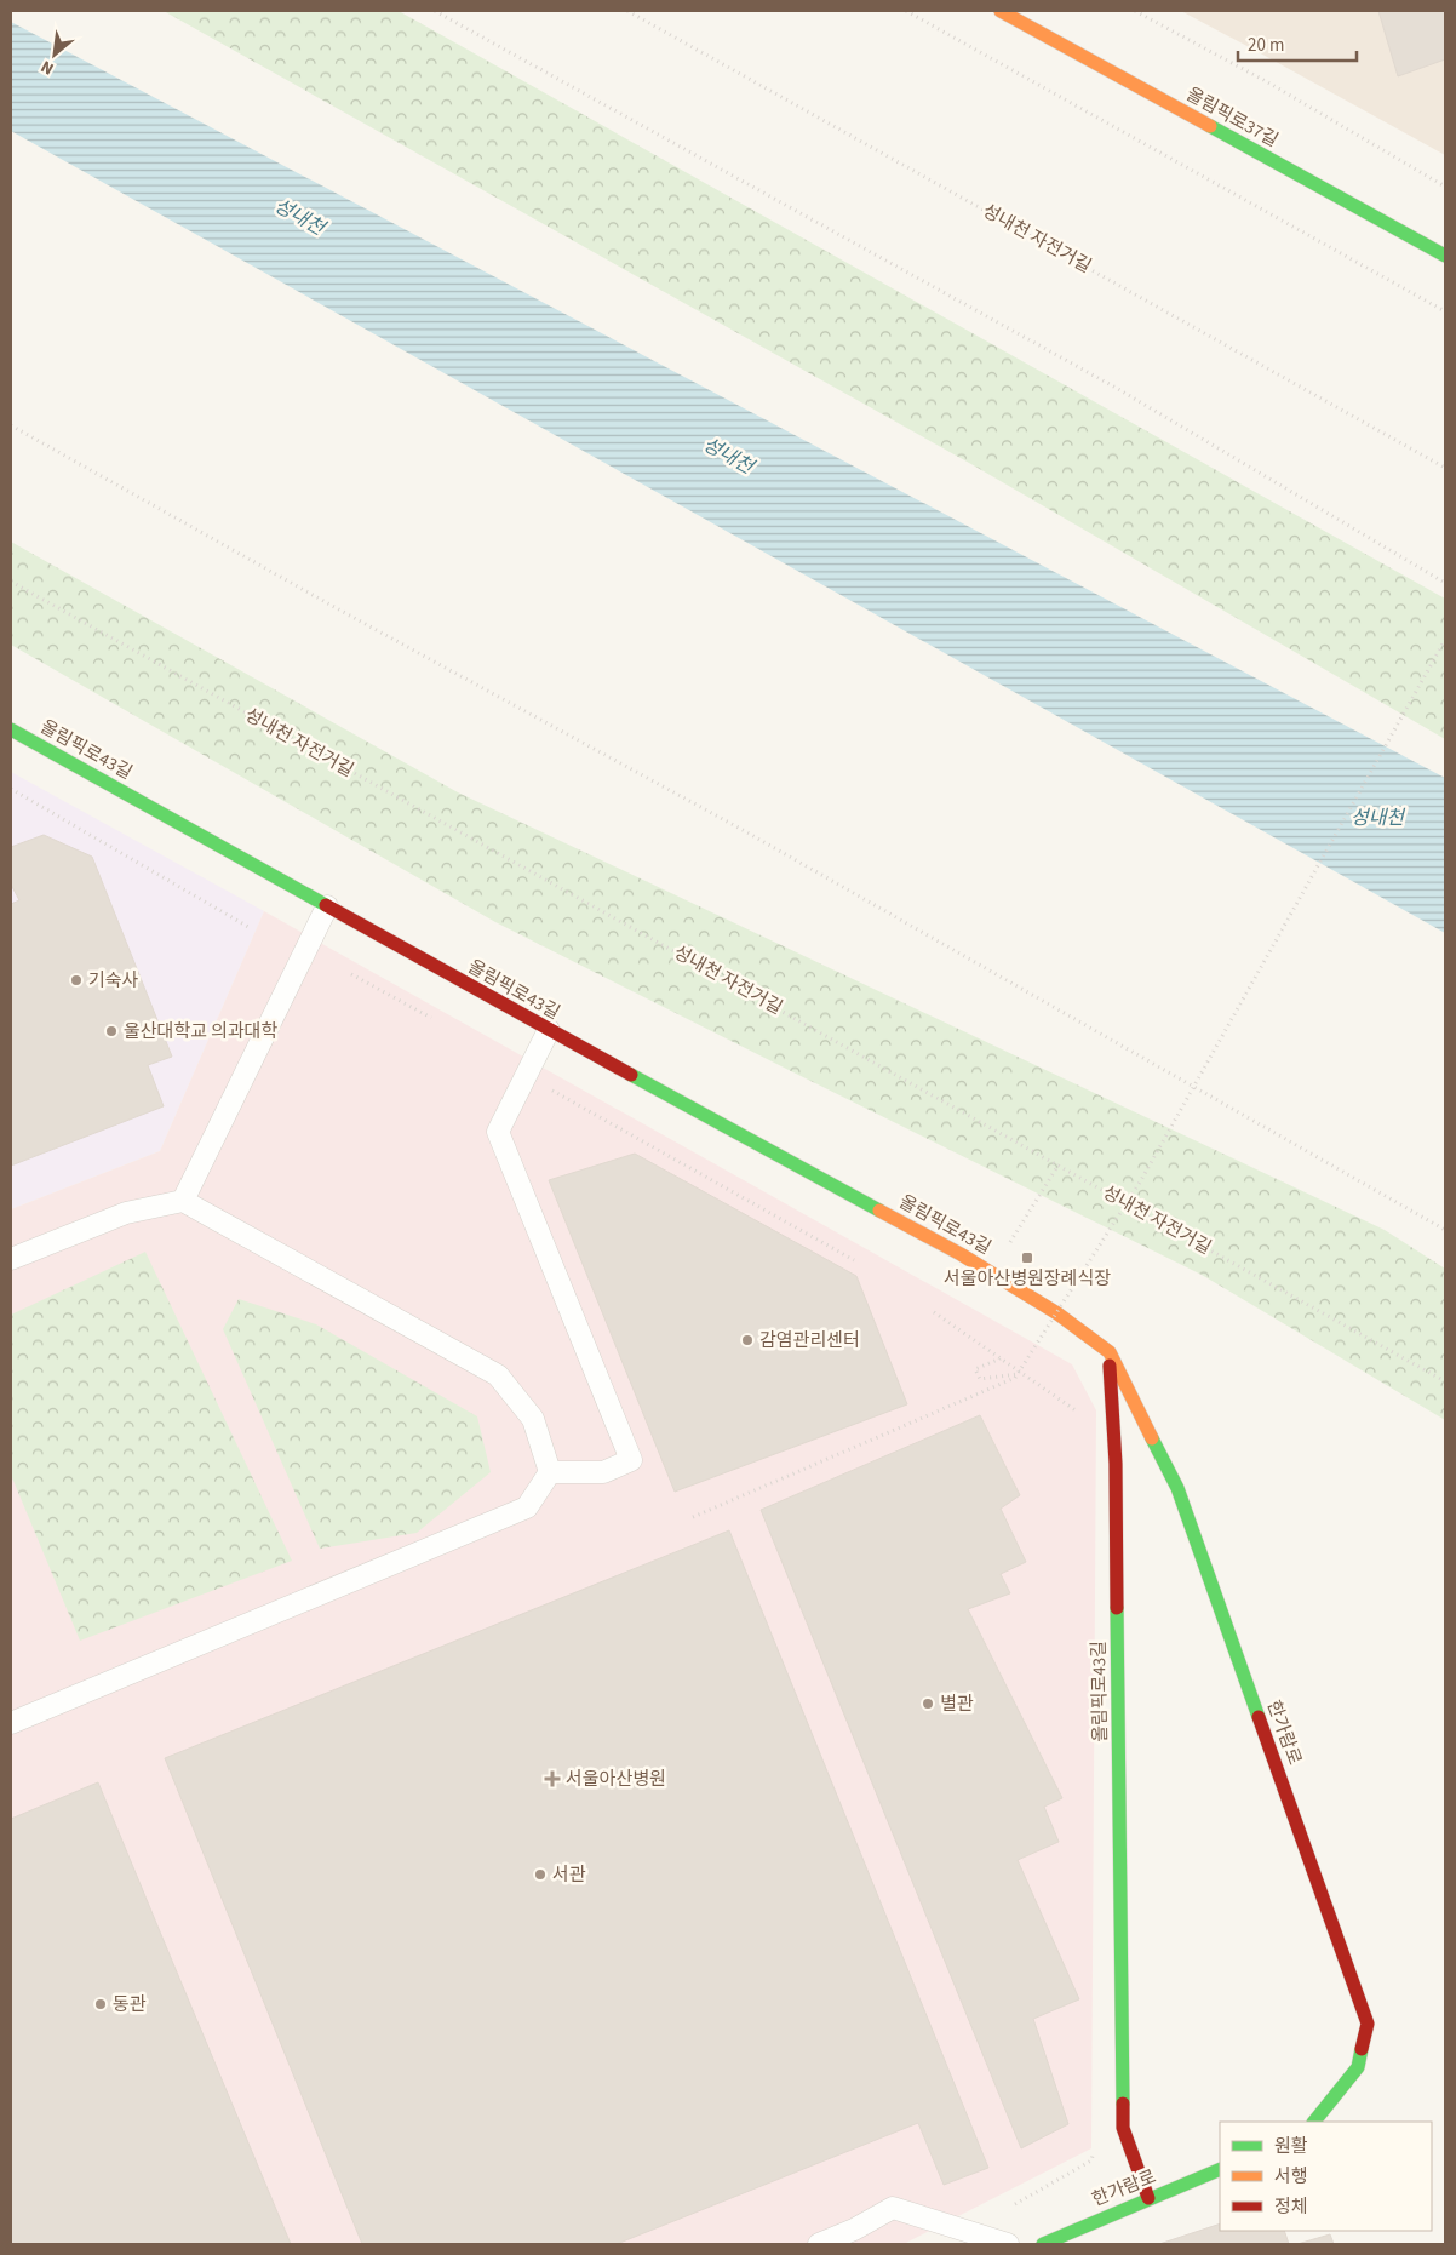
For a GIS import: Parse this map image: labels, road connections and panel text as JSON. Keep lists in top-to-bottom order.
{
  "streets": {
    "street": ["올림픽로37길", "올림픽로43길", "한가람로"],
    "path": ["성내천 자전거길"]
  },
  "crossings": [
    ["올림픽로43길", "한가람로"]
  ],
  "water": ["성내천"],
  "places": {
    "other": [
      "기숙사",
      "울산대학교 의과대학",
      "감염관리센터",
      "별관",
      "서관",
      "동관"
    ],
    "transit": ["서울아산병원장례식장"],
    "health": ["서울아산병원"]
  },
  "legend": ["원활", "서행", "정체"],
  "scale_bar": "20 m",
  "north": "bottom left"
}
